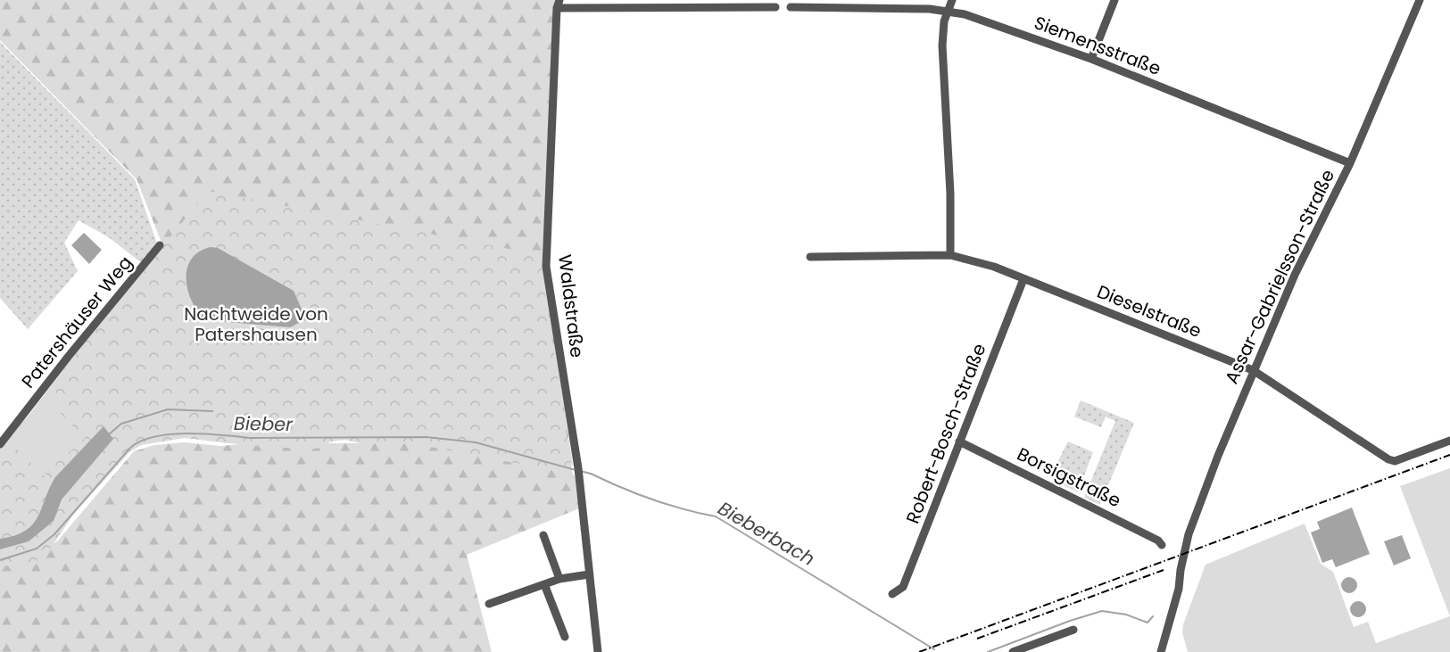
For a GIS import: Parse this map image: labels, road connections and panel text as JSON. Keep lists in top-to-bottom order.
{
  "streets": {
    "street": [
      "Siemensstraße",
      "Assar-Gabrielsson-Straße",
      "Waldstraße",
      "Dieselstraße",
      "Patershäuser Weg",
      "Robert-Bosch-Straße",
      "Borsigstraße"
    ]
  },
  "crossings": [
    ["Siemensstraße", "Assar-Gabrielsson-Straße"],
    ["Assar-Gabrielsson-Straße", "Dieselstraße"],
    ["Dieselstraße", "Robert-Bosch-Straße"],
    ["Robert-Bosch-Straße", "Borsigstraße"]
  ],
  "water": ["Bieber", "Bieberbach"],
  "parks": ["Nachtweide von Patershausen"]
}
